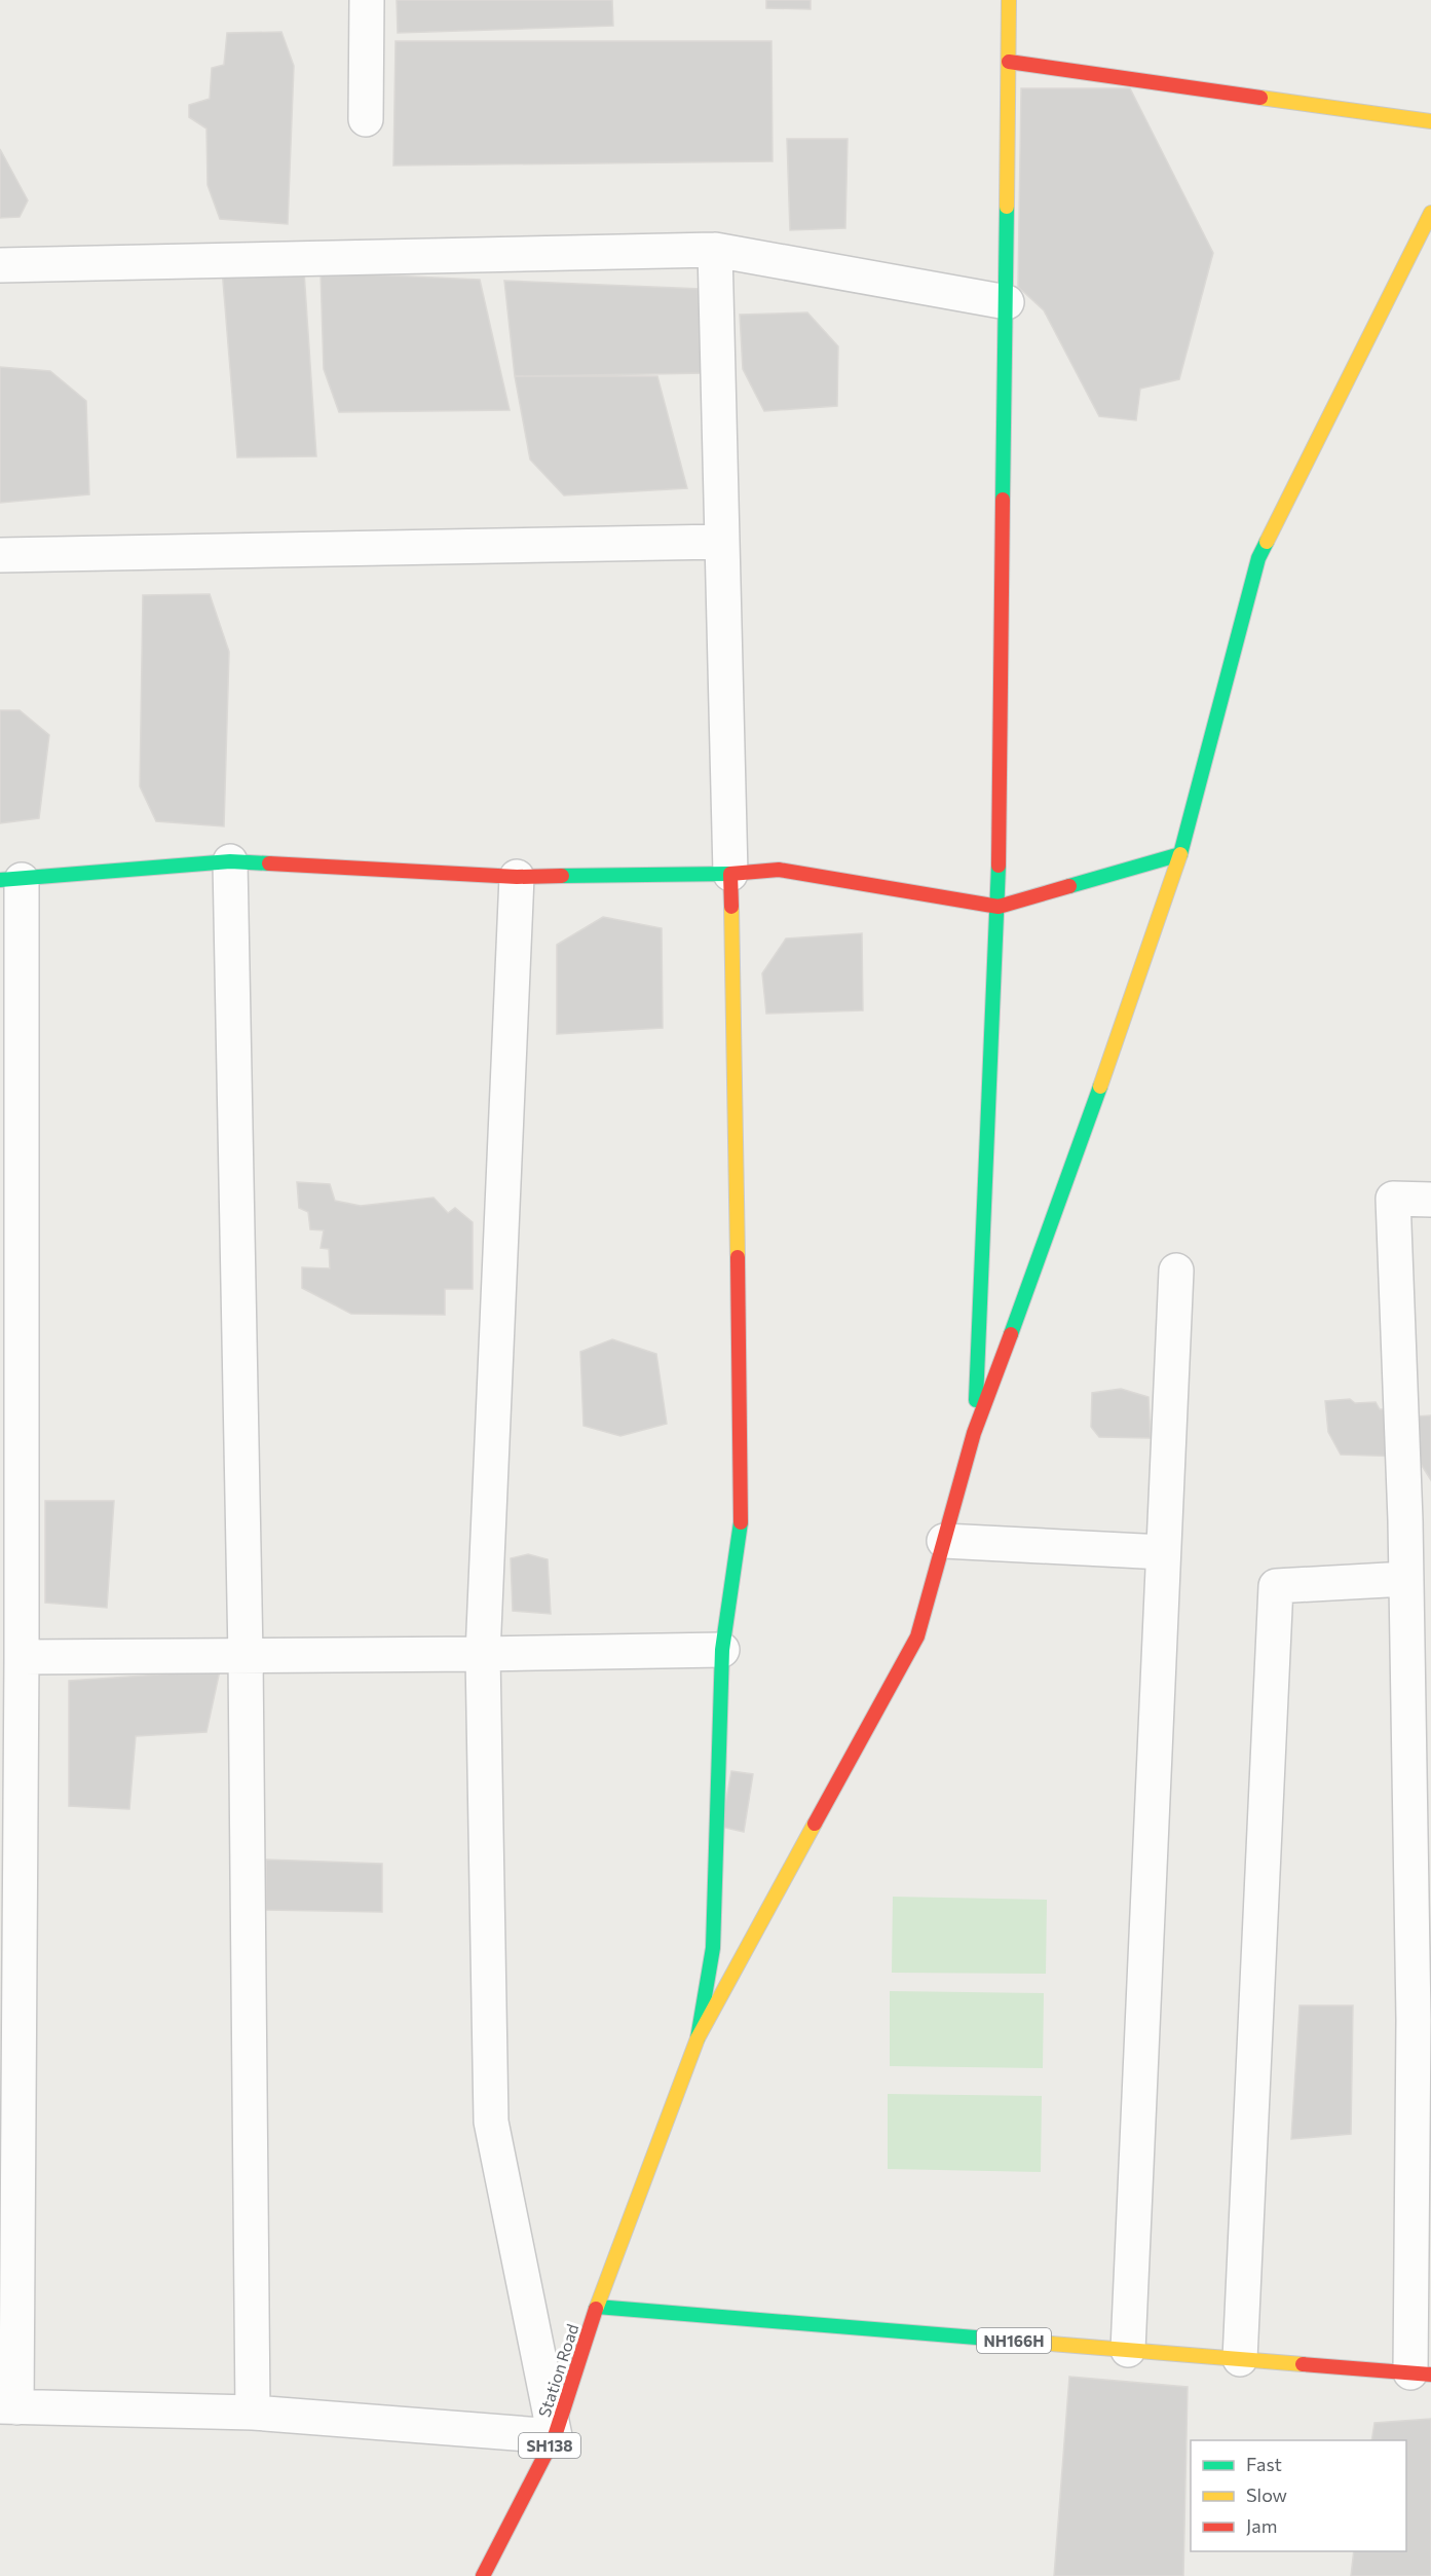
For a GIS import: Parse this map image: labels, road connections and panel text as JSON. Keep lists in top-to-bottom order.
{
  "streets": {
    "main road": ["NH166H", "Station Road", "SH138"]
  },
  "crossings": [
    ["NH166H", "Station Road"]
  ],
  "legend": ["Fast", "Slow", "Jam"]
}
